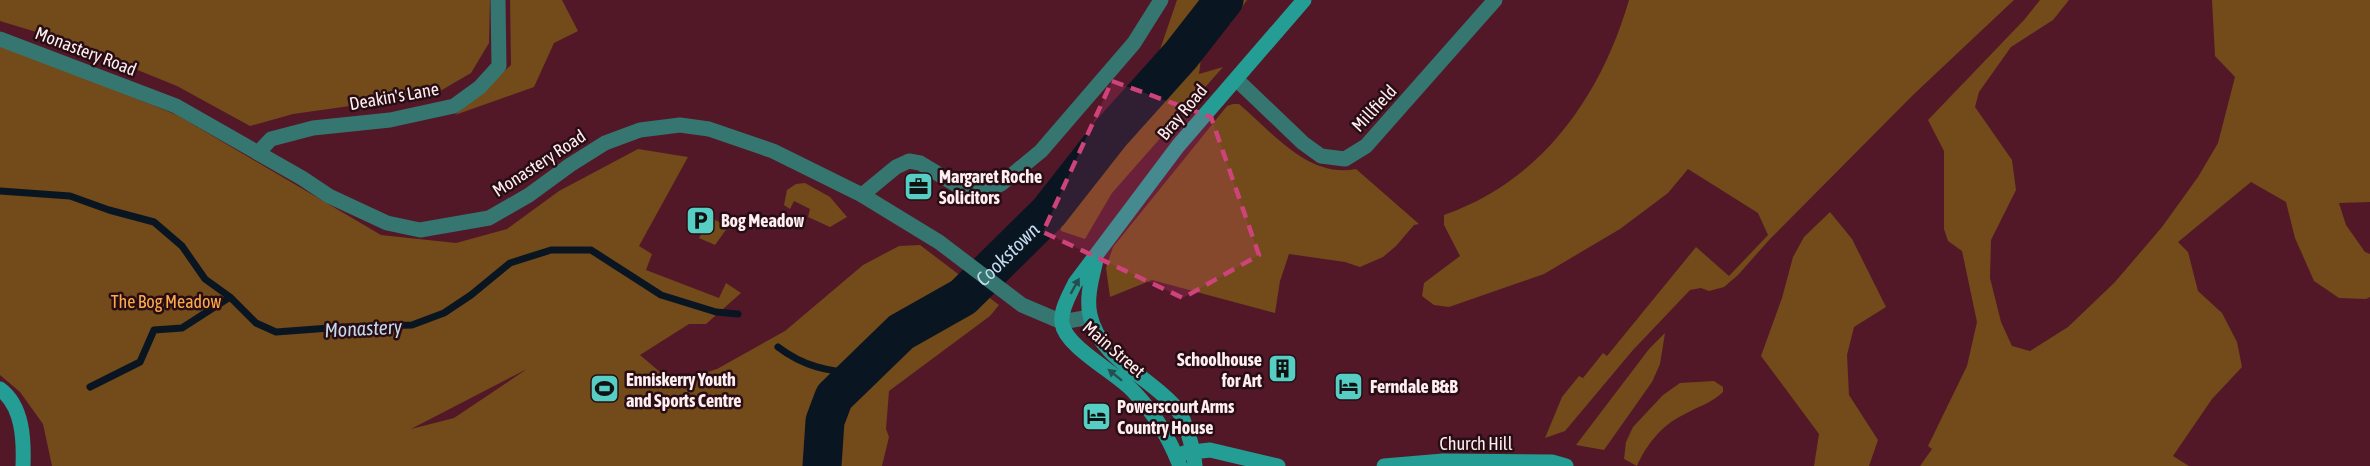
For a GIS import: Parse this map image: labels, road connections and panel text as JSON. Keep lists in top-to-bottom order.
{
  "streets": {
    "main road": ["Bray Road", "Main Street", "Church Hill"],
    "street": ["Monastery Road", "Deakin's Lane", "Millfield"]
  },
  "crossings": [
    ["Monastery Road", "Deakin's Lane"],
    ["Monastery Road", "Bray Road"],
    ["Monastery Road", "Main Street"],
    ["Millfield", "Bray Road"],
    ["Bray Road", "Main Street"]
  ],
  "water": ["Cookstown", "Monastery"],
  "parks": ["The Bog Meadow"],
  "places": {
    "office": ["Margaret Roche Solicitors"],
    "parking": ["Bog Meadow"],
    "building": ["Schoolhouse for Art"],
    "hotel": ["Ferndale B&B", "Powerscourt Arms Country House"],
    "sports": ["Enniskerry Youth and Sports Centre"]
  }
}
